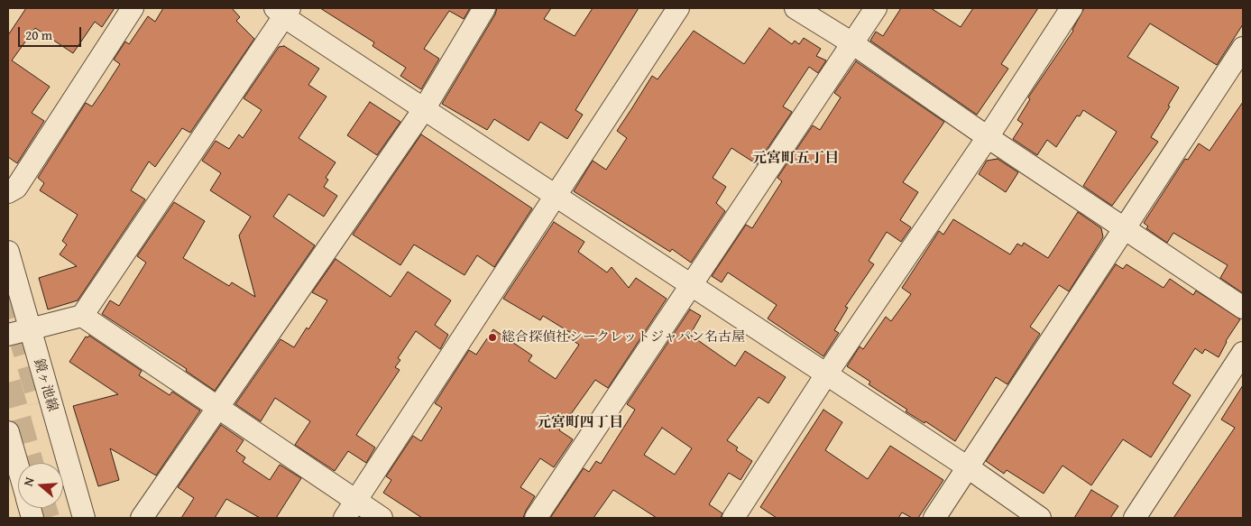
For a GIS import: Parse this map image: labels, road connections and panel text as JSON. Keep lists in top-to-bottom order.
{
  "streets": {
    "street": ["鏡ヶ池線"]
  },
  "districts": ["元宮町五丁目", "元宮町四丁目"],
  "places": ["総合探偵社シークレットジャパン名古屋"],
  "scale_bar": "20 m",
  "north": "left"
}
